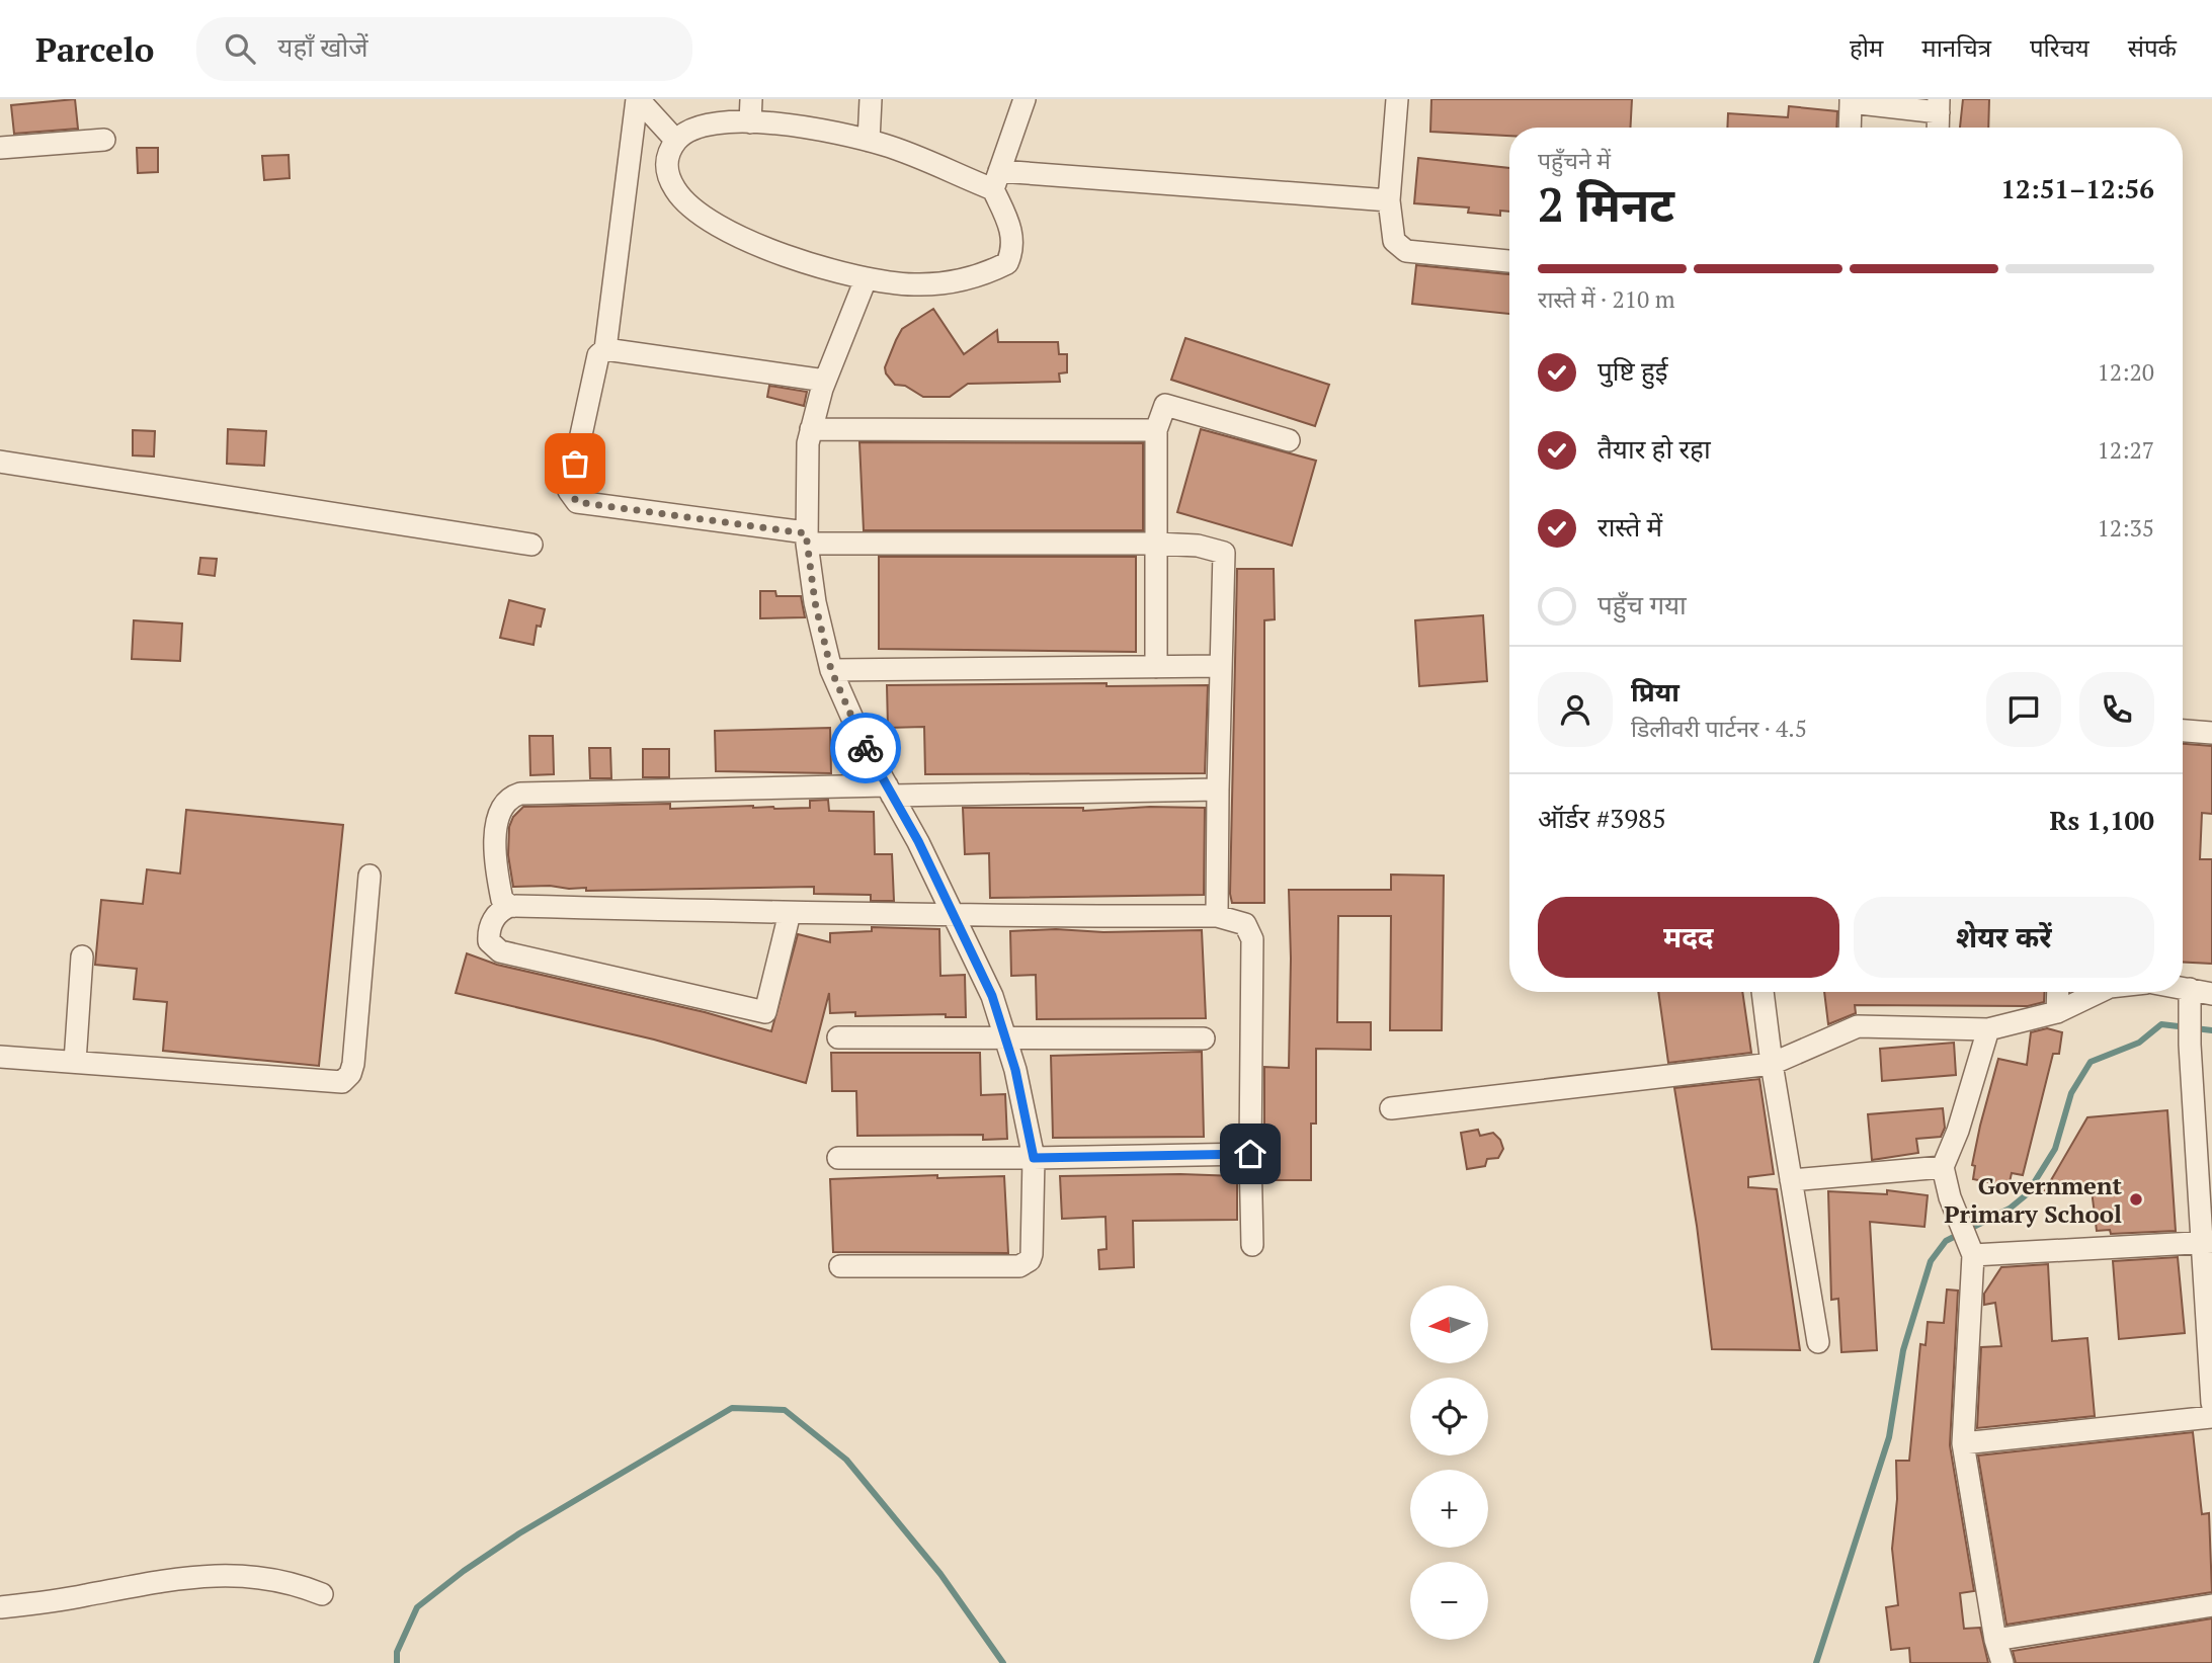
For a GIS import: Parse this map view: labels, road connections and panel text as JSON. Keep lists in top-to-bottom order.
{
  "places": ["Government Primary School"],
  "north": "left",
  "page": {
    "header": "Parcelo",
    "search": "यहाँ खोजें",
    "nav": [
      "होम",
      "मानचित्र",
      "परिचय",
      "संपर्क"
    ],
    "heading": ["2 मिनट", "पहुँचने में", "12:51–12:56"],
    "panel": [
      "प्रिया",
      "डिलीवरी पार्टनर · 4.5",
      "ऑर्डर #3985",
      "Rs 1,100"
    ],
    "bar": "रास्ते में · 210 m",
    "list": [
      ["पुष्टि हुई", "12:20"],
      ["तैयार हो रहा", "12:27"],
      ["रास्ते में", "12:35"],
      "पहुँच गया"
    ],
    "buttons": ["मदद", "शेयर करें"],
    "map_buttons": ["+", "−"]
  }
}
